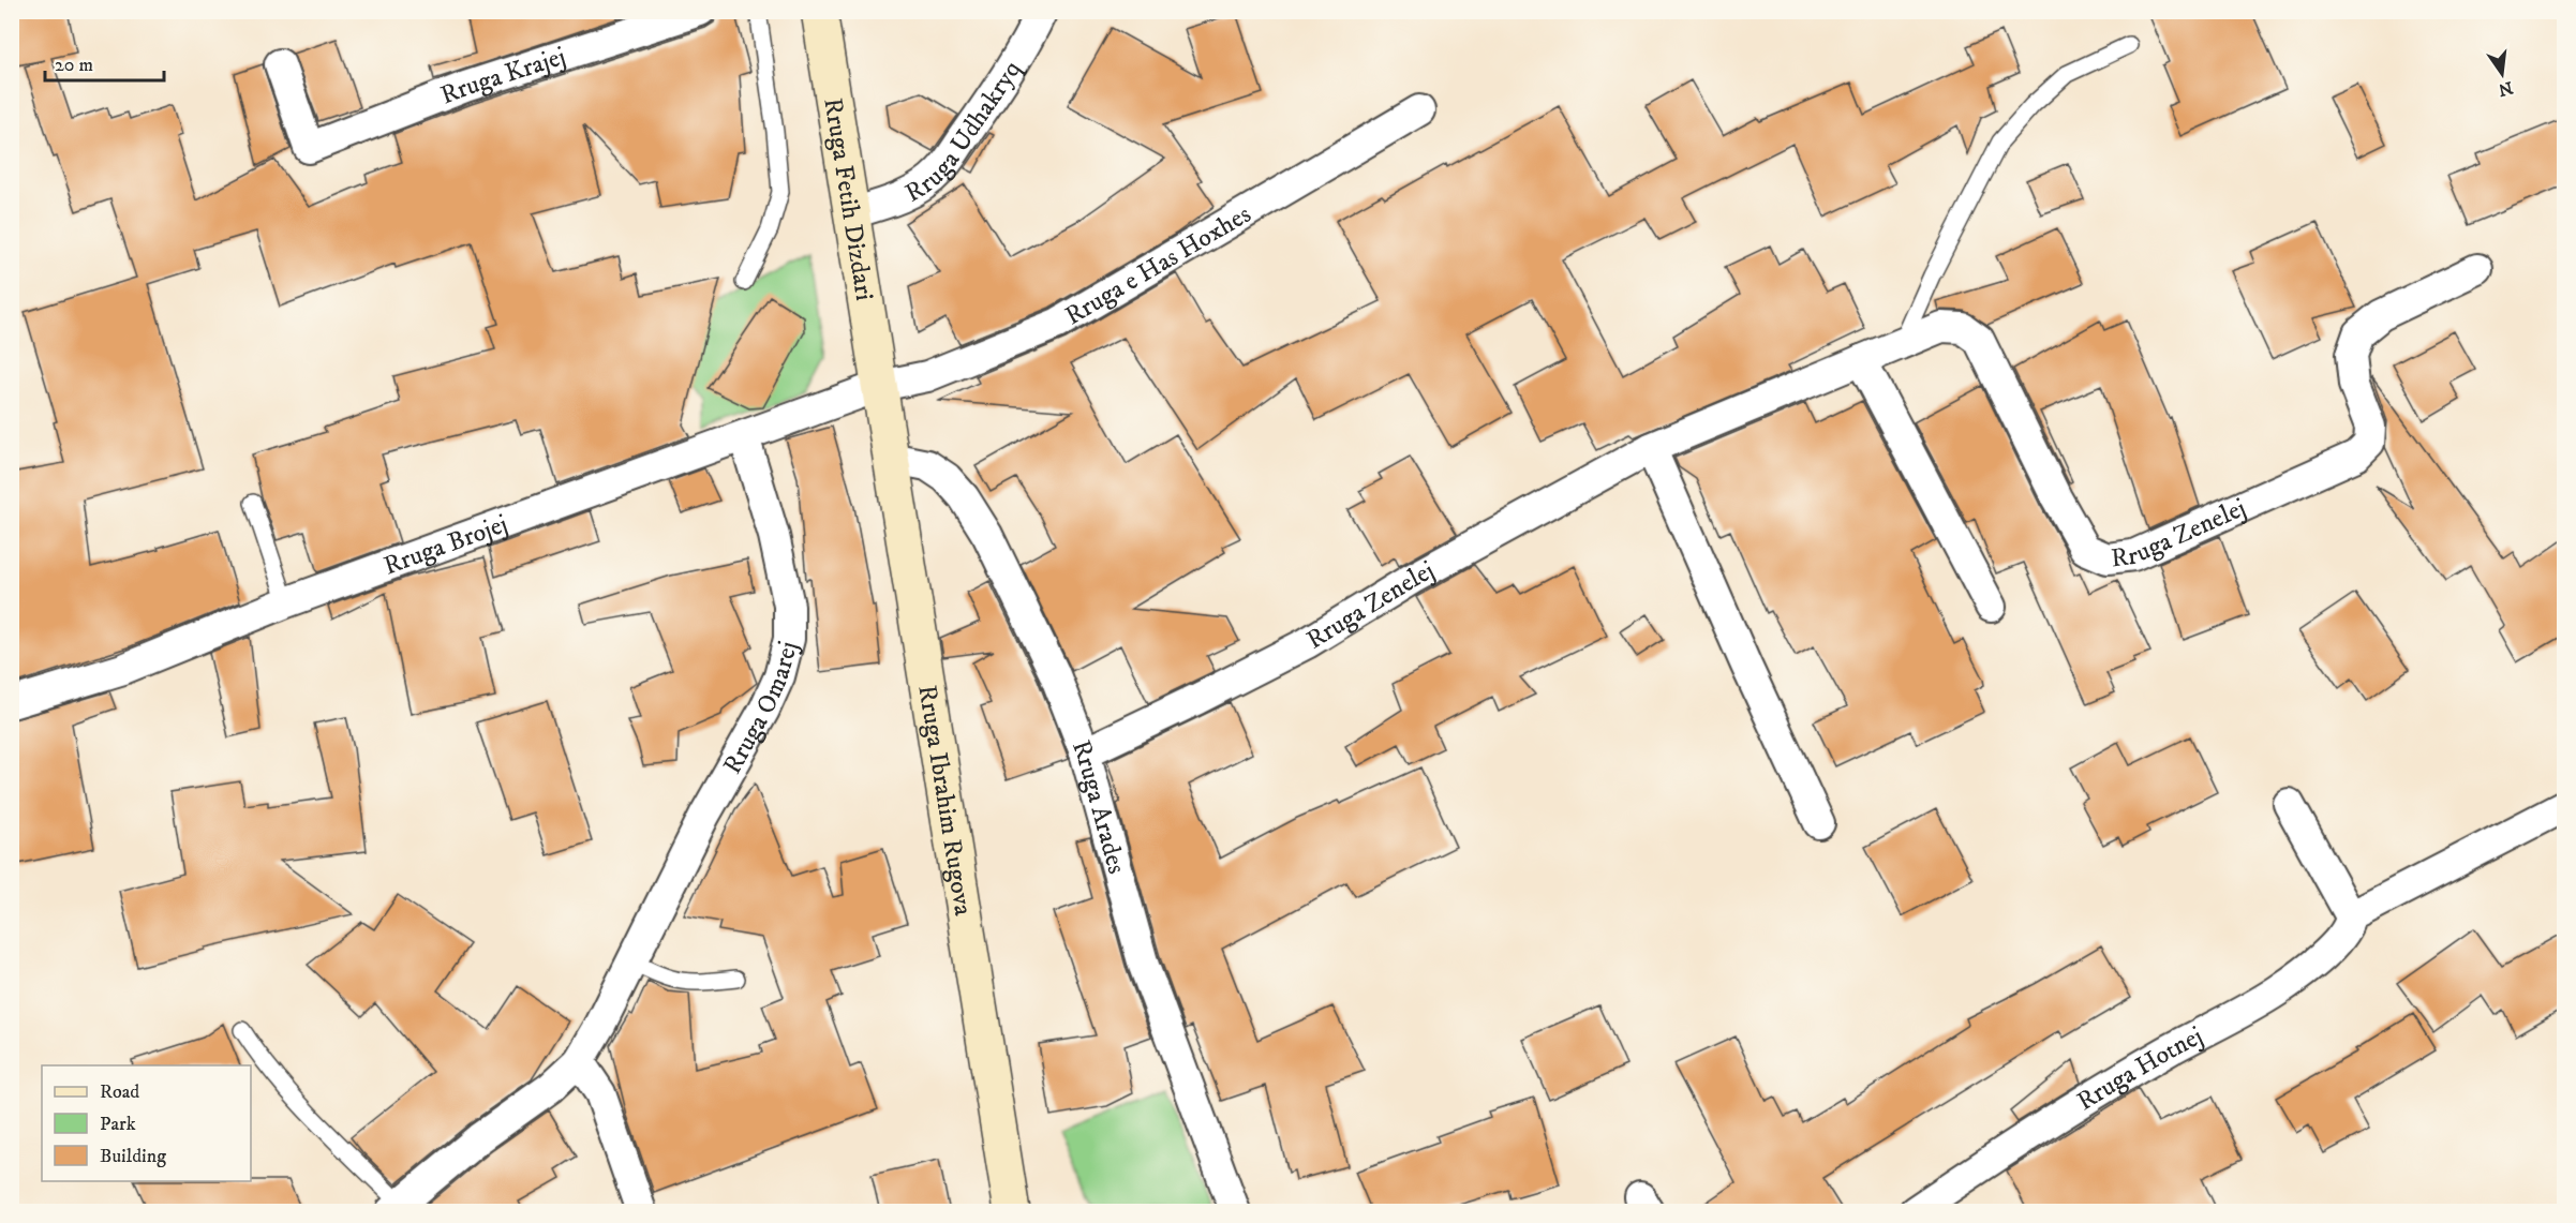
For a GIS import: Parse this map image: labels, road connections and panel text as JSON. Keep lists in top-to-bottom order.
{
  "streets": {
    "main road": ["Rruga Fetih Dizdari", "Rruga Ibrahim Rugova"],
    "street": [
      "Rruga Krajej",
      "Rruga Udhakryq",
      "Rruga e Has Hoxhes",
      "Rruga Zenelej",
      "Rruga Brojej",
      "Rruga Omarej",
      "Rruga Arades",
      "Rruga Hotnej"
    ]
  },
  "crossings": [
    ["Rruga Udhakryq", "Rruga Fetih Dizdari"],
    ["Rruga Fetih Dizdari", "Rruga e Has Hoxhes"],
    ["Rruga Fetih Dizdari", "Rruga Brojej"],
    ["Rruga Fetih Dizdari", "Rruga Ibrahim Rugova"],
    ["Rruga e Has Hoxhes", "Rruga Brojej"],
    ["Rruga e Has Hoxhes", "Rruga Ibrahim Rugova"],
    ["Rruga Zenelej", "Rruga Arades"],
    ["Rruga Brojej", "Rruga Omarej"],
    ["Rruga Brojej", "Rruga Ibrahim Rugova"],
    ["Rruga Ibrahim Rugova", "Rruga Arades"]
  ],
  "legend": ["Road", "Park", "Building"],
  "scale_bar": "20 m",
  "north": "bottom"
}
